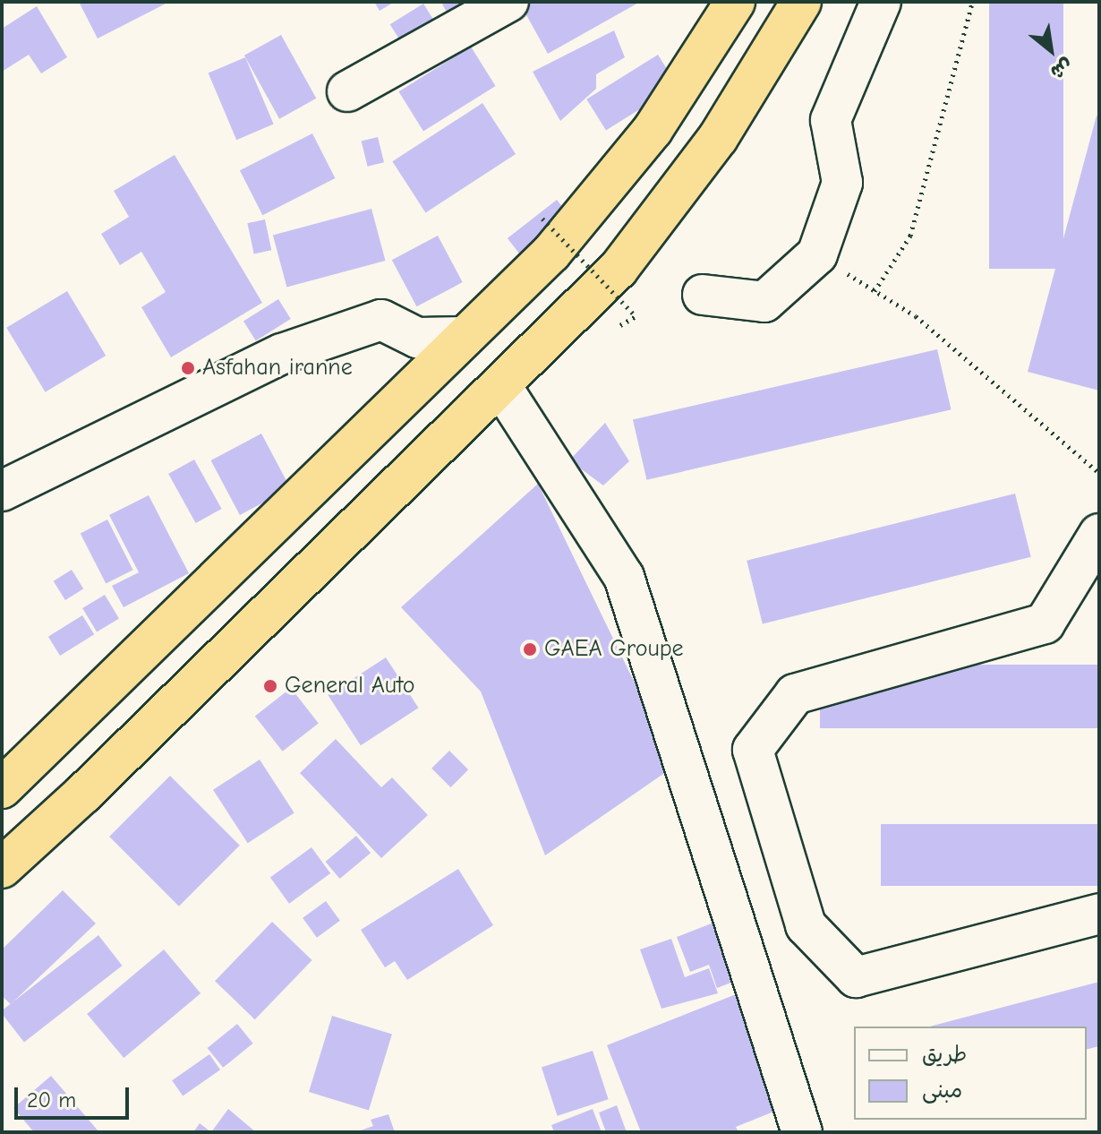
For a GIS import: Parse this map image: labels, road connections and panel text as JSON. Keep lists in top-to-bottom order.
{
  "places": ["Asfahan iranne", "GAEA Groupe", "General Auto"],
  "legend": ["طريق", "مبنى"],
  "scale_bar": "20 m",
  "north": "bottom right"
}
